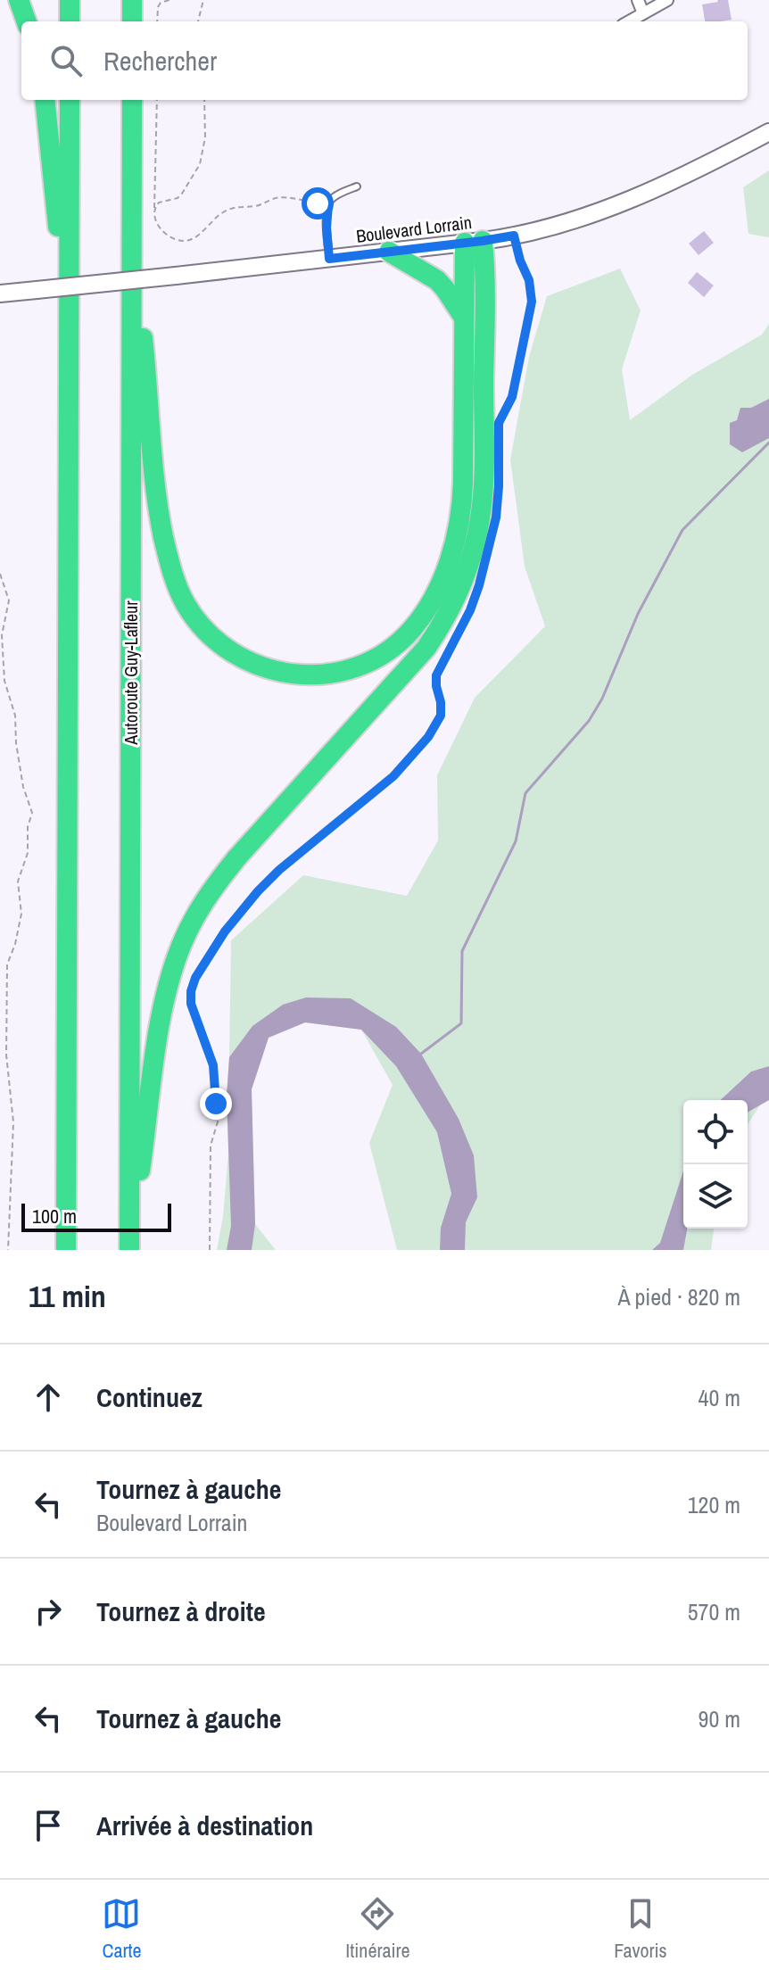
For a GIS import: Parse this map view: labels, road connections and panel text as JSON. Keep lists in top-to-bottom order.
{
  "streets": {
    "highway": ["Autoroute Guy-Lafleur"],
    "main road": ["Boulevard Lorrain"]
  },
  "scale_bar": "100 m",
  "page": {
    "search": "Rechercher",
    "scale": "100 m",
    "heading": ["11 min", "À pied · 820 m"],
    "list": [
      ["Continuez", "40 m"],
      ["Tournez à gauche", "Boulevard Lorrain", "120 m"],
      ["Tournez à droite", "570 m"],
      ["Tournez à gauche", "90 m"],
      "Arrivée à destination"
    ],
    "nav": ["Carte", "Itinéraire", "Favoris"]
  }
}
